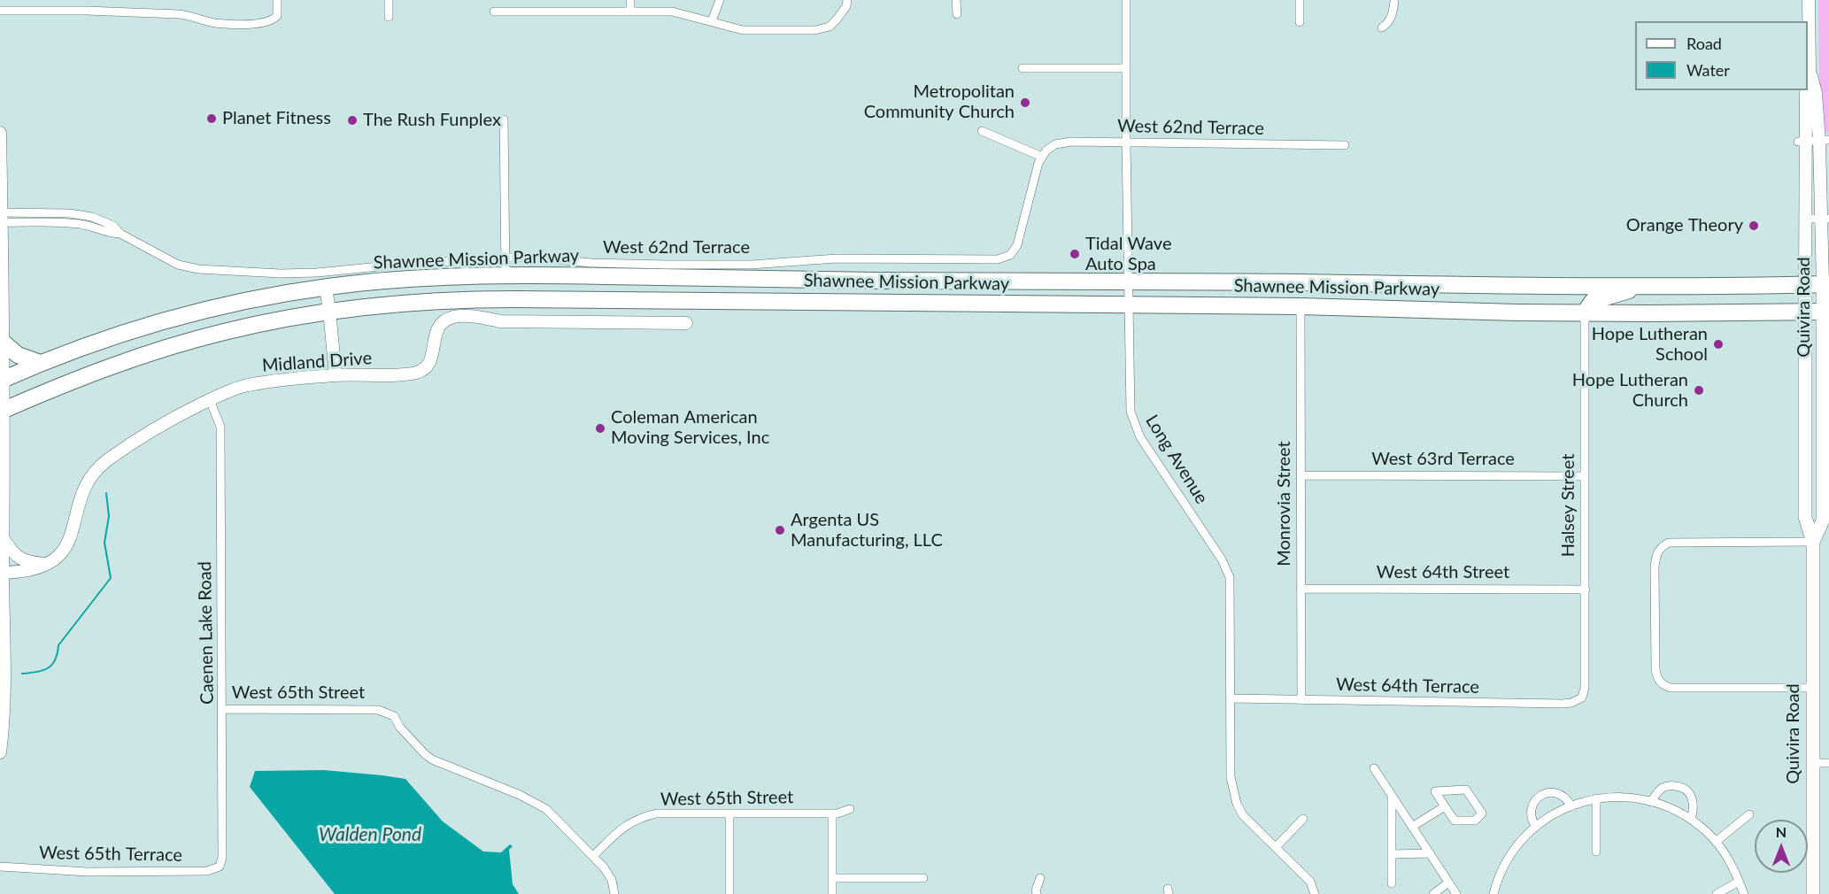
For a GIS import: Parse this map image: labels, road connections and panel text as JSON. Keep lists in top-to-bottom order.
{
  "streets": {
    "highway": ["Shawnee Mission Parkway"],
    "main road": ["Quivira Road", "Midland Drive"],
    "street": [
      "West 62nd Terrace",
      "Long Avenue",
      "West 63rd Terrace",
      "Monrovia Street",
      "Halsey Street",
      "West 64th Street",
      "Caenen Lake Road",
      "West 64th Terrace",
      "West 65th Street",
      "West 65th Terrace"
    ]
  },
  "crossings": [
    ["West 62nd Terrace", "Long Avenue"],
    ["Shawnee Mission Parkway", "Quivira Road"],
    ["Shawnee Mission Parkway", "Long Avenue"],
    ["Shawnee Mission Parkway", "Monrovia Street"],
    ["Shawnee Mission Parkway", "Halsey Street"],
    ["Midland Drive", "Caenen Lake Road"],
    ["Long Avenue", "West 64th Terrace"],
    ["West 63rd Terrace", "Monrovia Street"],
    ["West 63rd Terrace", "Halsey Street"],
    ["Monrovia Street", "West 64th Street"],
    ["Monrovia Street", "West 64th Terrace"],
    ["Halsey Street", "West 64th Street"],
    ["Halsey Street", "West 64th Terrace"],
    ["Caenen Lake Road", "West 65th Street"],
    ["Caenen Lake Road", "West 65th Terrace"]
  ],
  "water": ["Walden Pond"],
  "places": [
    "Metropolitan Community Church",
    "Planet Fitness",
    "The Rush Funplex",
    "Orange Theory",
    "Tidal Wave Auto Spa",
    "Hope Lutheran School",
    "Hope Lutheran Church",
    "Coleman American Moving Services, Inc",
    "Argenta US Manufacturing, LLC"
  ],
  "legend": ["Road", "Water"],
  "north": "top"
}
